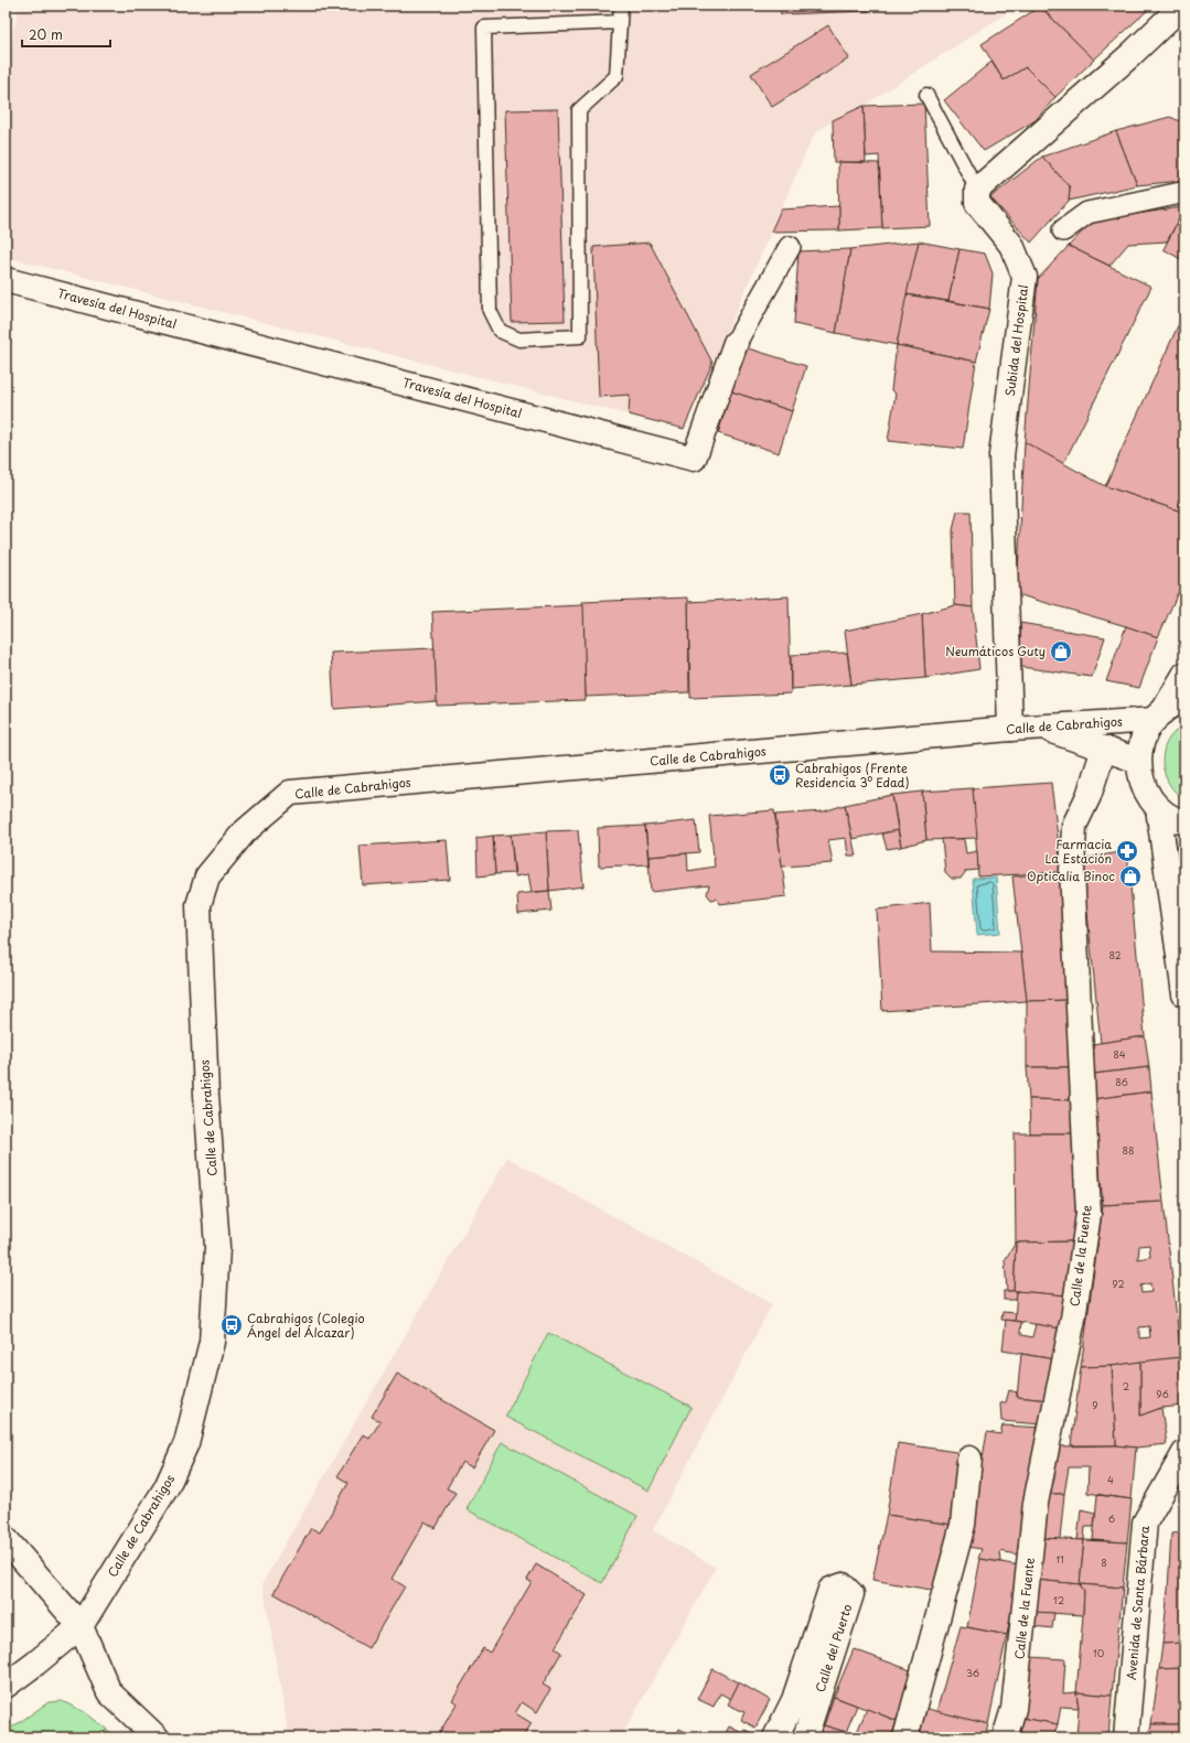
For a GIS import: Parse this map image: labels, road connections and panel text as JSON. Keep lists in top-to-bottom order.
{
  "streets": {
    "street": [
      "Travesía del Hospital",
      "Subida del Hospital",
      "Calle de Cabrahigos",
      "Calle de la Fuente",
      "Avenida de Santa Bárbara",
      "Calle del Puerto"
    ]
  },
  "crossings": [
    ["Subida del Hospital", "Calle de Cabrahigos"]
  ],
  "places": {
    "shop": ["Neumáticos Guty", "Opticalia Binoc"],
    "bus stop": ["Cabrahigos (Frente Residencia 3º Edad)", "Cabrahigos (Colegio Ángel del Álcazar)"],
    "pharmacy": ["Farmacia La Estación"]
  },
  "house_numbers": [
    "82",
    "84",
    "86",
    "88",
    "92",
    "2",
    "96",
    "9",
    "4",
    "6",
    "11",
    "8",
    "12",
    "10",
    "36"
  ],
  "scale_bar": "20 m"
}
